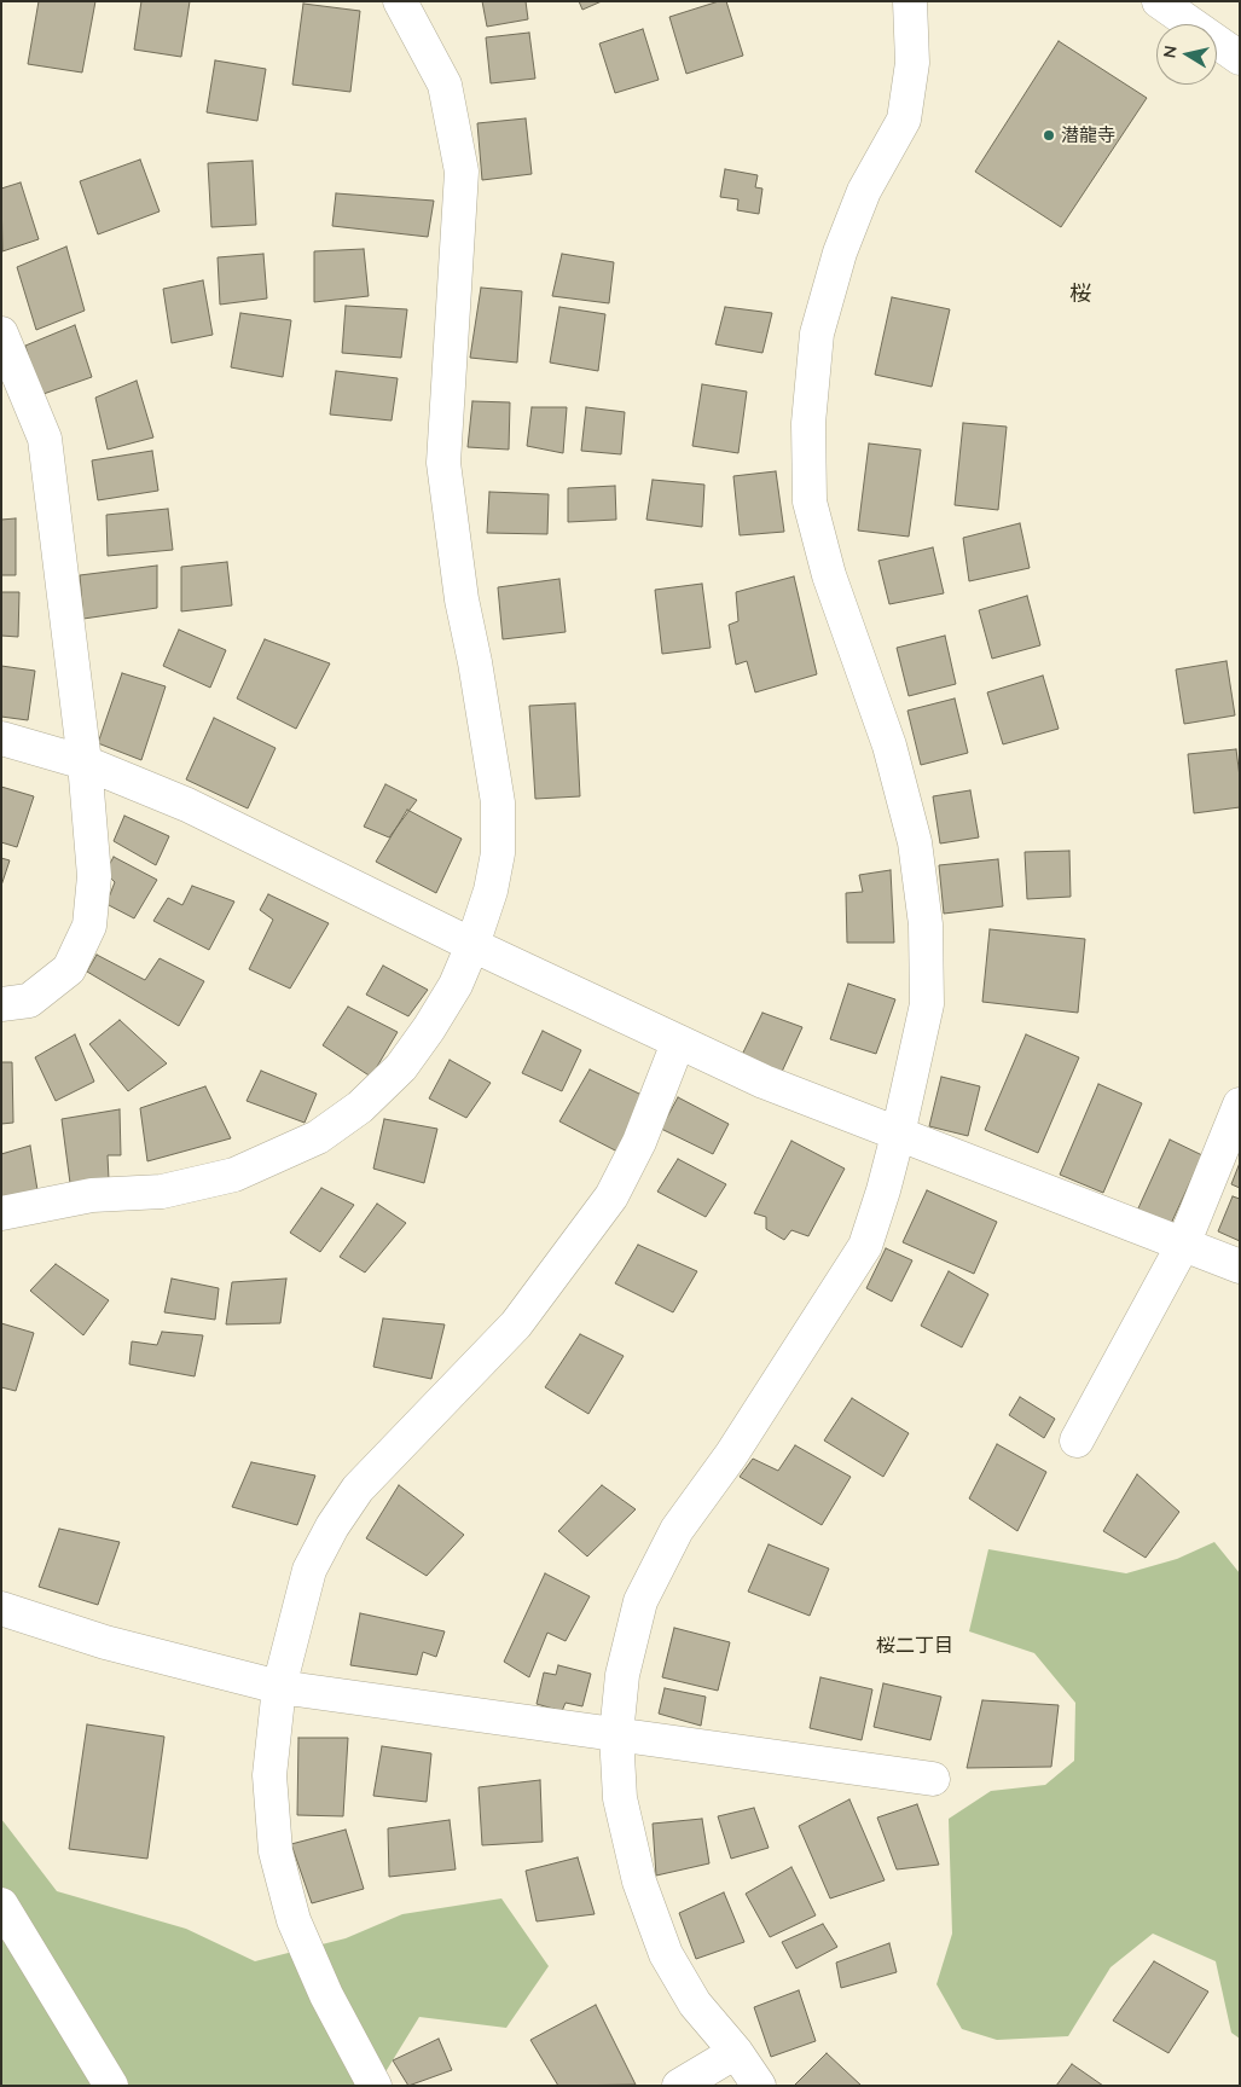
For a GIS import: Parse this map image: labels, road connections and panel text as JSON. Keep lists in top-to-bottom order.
{
  "districts": ["桜", "桜二丁目"],
  "places": ["潜龍寺"],
  "north": "left"
}
